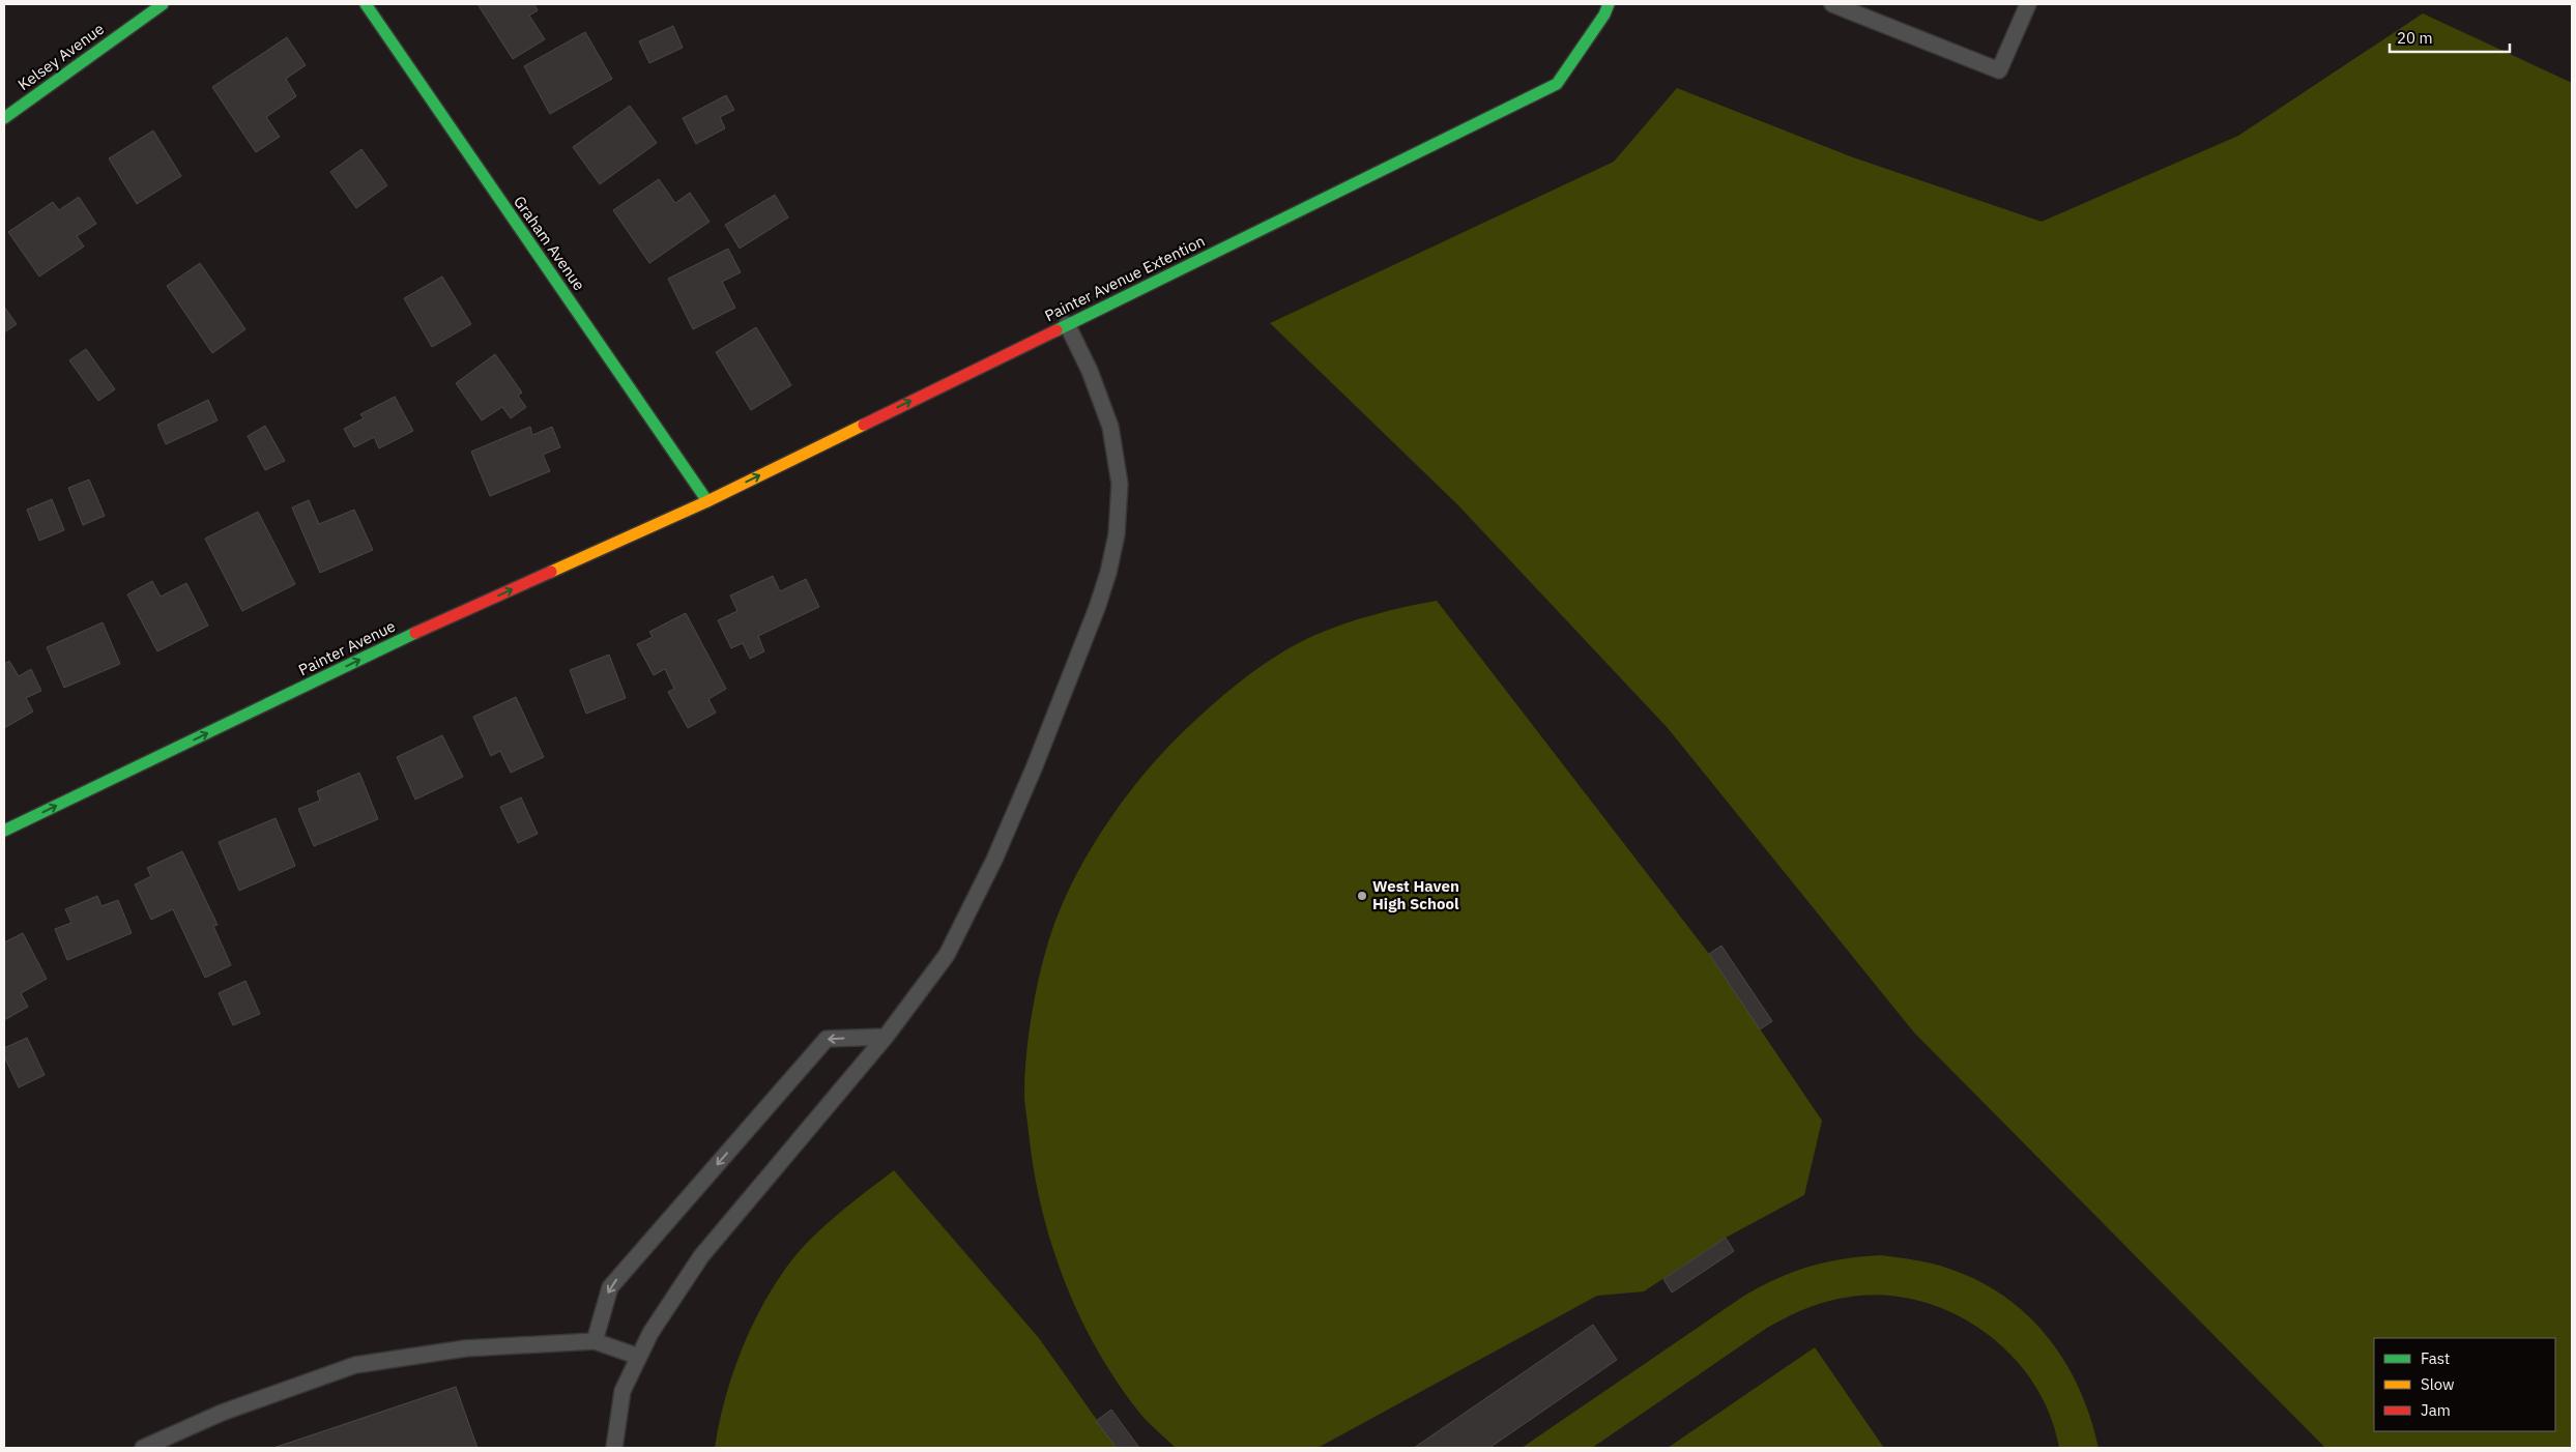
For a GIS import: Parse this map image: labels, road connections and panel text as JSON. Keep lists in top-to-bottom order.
{
  "streets": {
    "street": [
      "Kelsey Avenue",
      "Graham Avenue",
      "Painter Avenue Extention",
      "Painter Avenue"
    ]
  },
  "crossings": [
    ["Graham Avenue", "Painter Avenue Extention"],
    ["Graham Avenue", "Painter Avenue"],
    ["Painter Avenue Extention", "Painter Avenue"]
  ],
  "one_way": ["Painter Avenue Extention", "Painter Avenue"],
  "places": ["West Haven High School"],
  "legend": ["Fast", "Slow", "Jam"],
  "scale_bar": "20 m"
}
